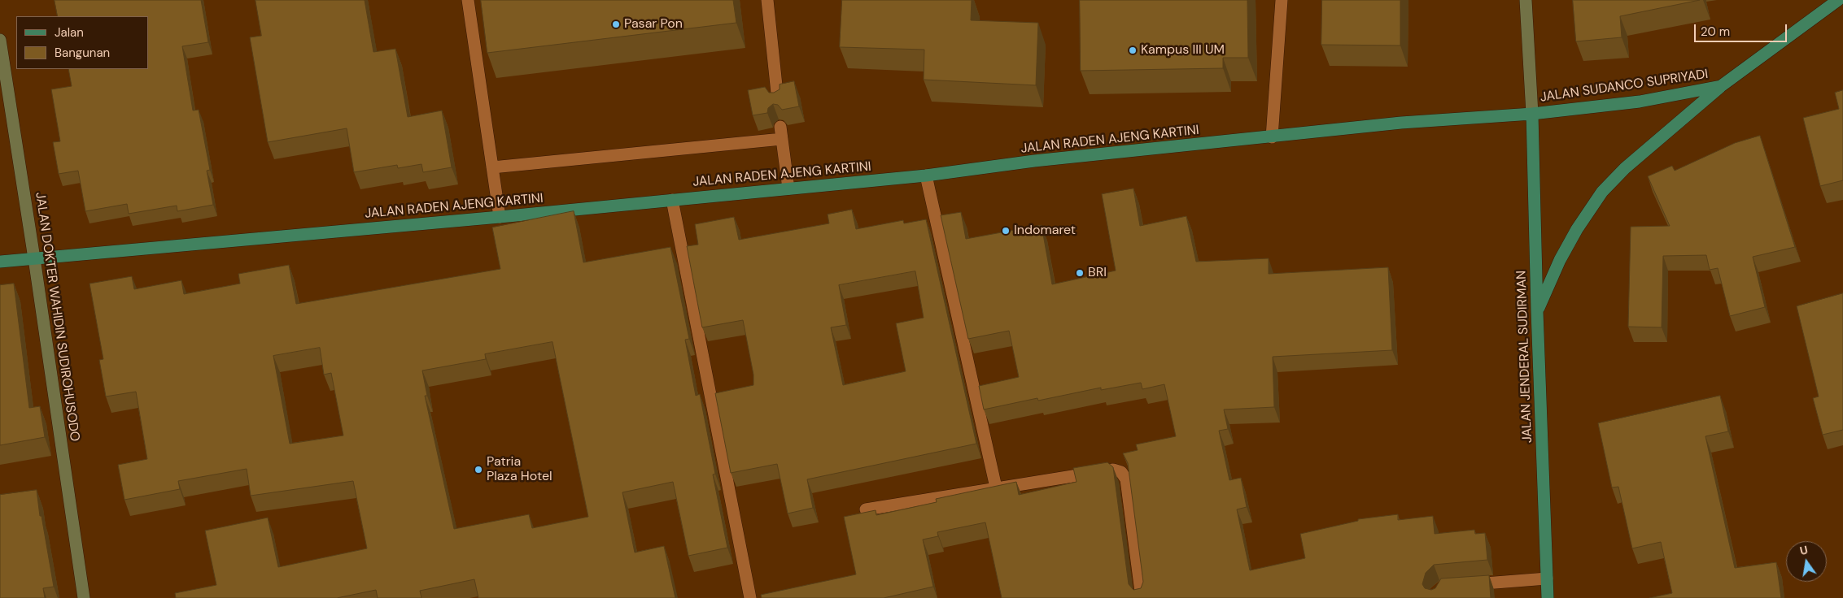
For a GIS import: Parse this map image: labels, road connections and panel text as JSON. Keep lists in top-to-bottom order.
{
  "streets": {
    "main road": [
      "JALAN SUDANCO SUPRIYADI",
      "JALAN RADEN AJENG KARTINI",
      "JALAN DOKTER WAHIDIN SUDIROHUSODO",
      "JALAN JENDERAL SUDIRMAN"
    ]
  },
  "crossings": [
    ["JALAN SUDANCO SUPRIYADI", "JALAN RADEN AJENG KARTINI"],
    ["JALAN SUDANCO SUPRIYADI", "JALAN JENDERAL SUDIRMAN"],
    ["JALAN RADEN AJENG KARTINI", "JALAN DOKTER WAHIDIN SUDIROHUSODO"],
    ["JALAN RADEN AJENG KARTINI", "JALAN JENDERAL SUDIRMAN"]
  ],
  "places": [
    "Pasar Pon",
    "Kampus III UM",
    "Indomaret",
    "BRI",
    "Patria Plaza Hotel"
  ],
  "legend": ["Jalan", "Bangunan"],
  "scale_bar": "20 m",
  "north": "top"
}
